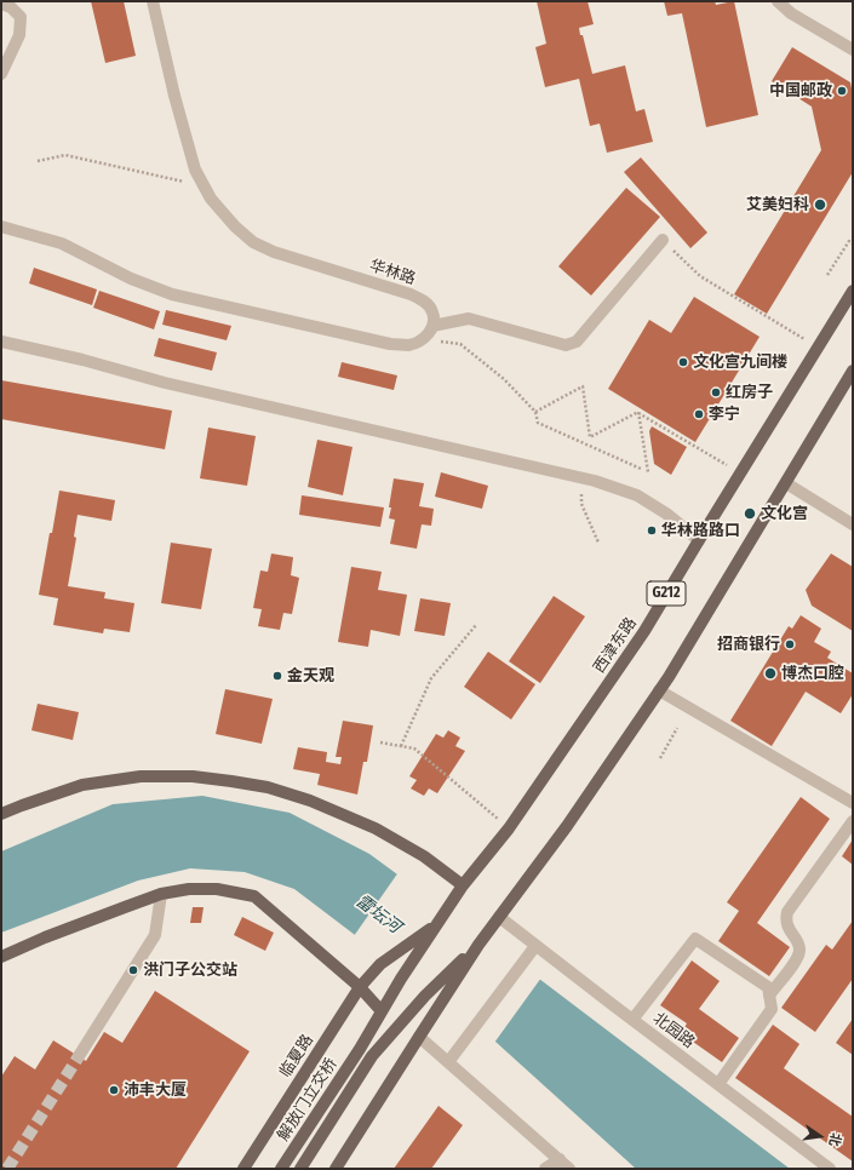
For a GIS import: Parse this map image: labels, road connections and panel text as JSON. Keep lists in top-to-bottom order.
{
  "streets": {
    "main road": [
      "G212",
      "西津东路",
      "临夏路",
      "解放门立交桥"
    ],
    "street": ["华林路", "北园路"]
  },
  "crossings": [
    ["G212", "北园路"],
    ["G212", "解放门立交桥"],
    ["西津东路", "临夏路"],
    ["西津东路", "解放门立交桥"]
  ],
  "water": ["雷坛河"],
  "places": [
    "中国邮政",
    "艾美妇科",
    "文化宫九间楼",
    "红房子",
    "李宁",
    "文化宫",
    "华林路路口",
    "招商银行",
    "博杰口腔",
    "金天观",
    "洪门子公交站",
    "沛丰大厦"
  ],
  "north": "right"
}
